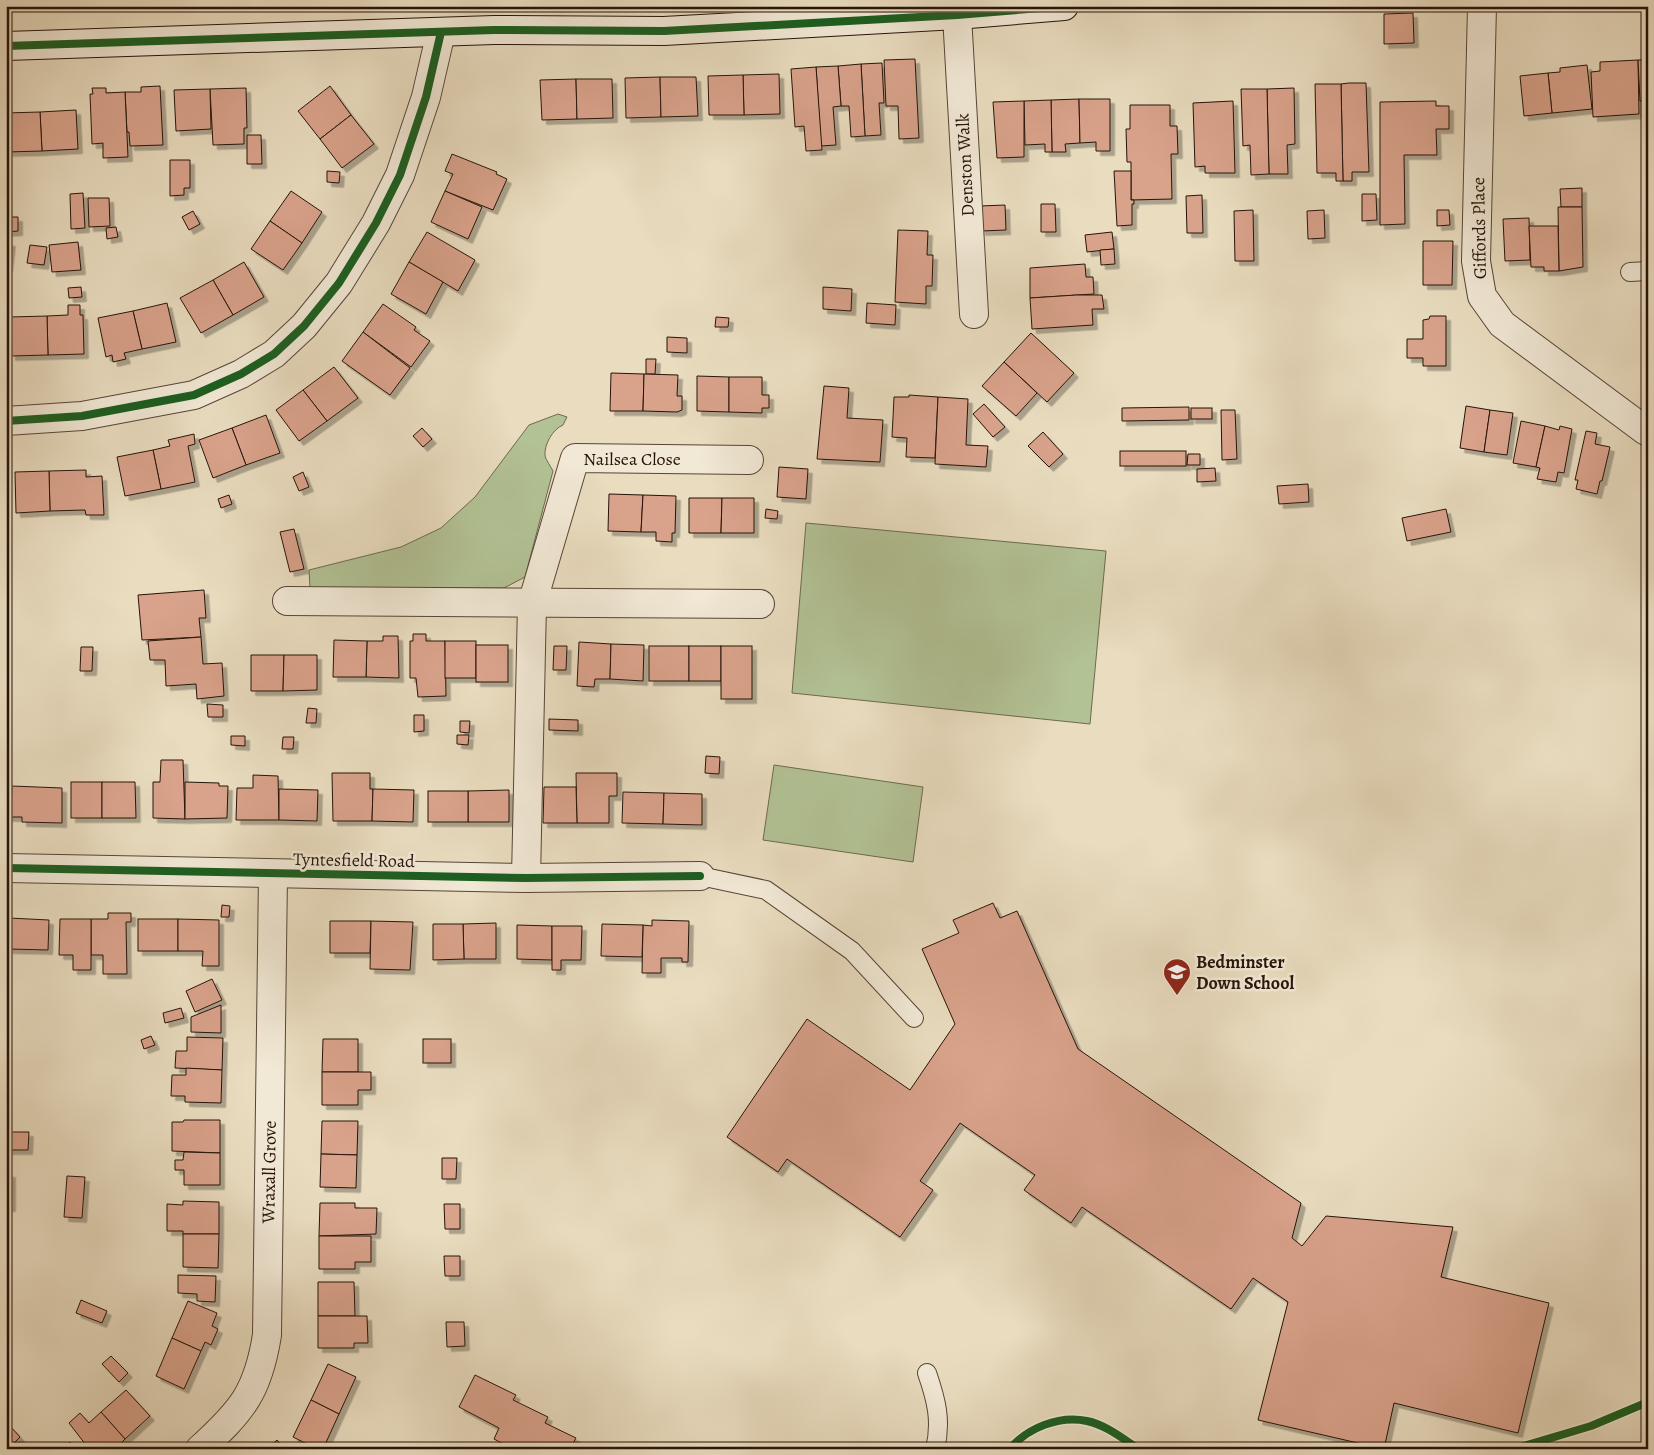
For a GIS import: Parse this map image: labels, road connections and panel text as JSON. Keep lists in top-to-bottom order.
{
  "streets": {
    "street": [
      "Denston Walk",
      "Giffords Place",
      "Nailsea Close",
      "Tyntesfield Road",
      "Wraxall Grove"
    ]
  },
  "crossings": [
    ["Nailsea Close", "Tyntesfield Road"],
    ["Tyntesfield Road", "Wraxall Grove"]
  ],
  "places": {
    "school or university": ["Bedminster Down School"]
  }
}
